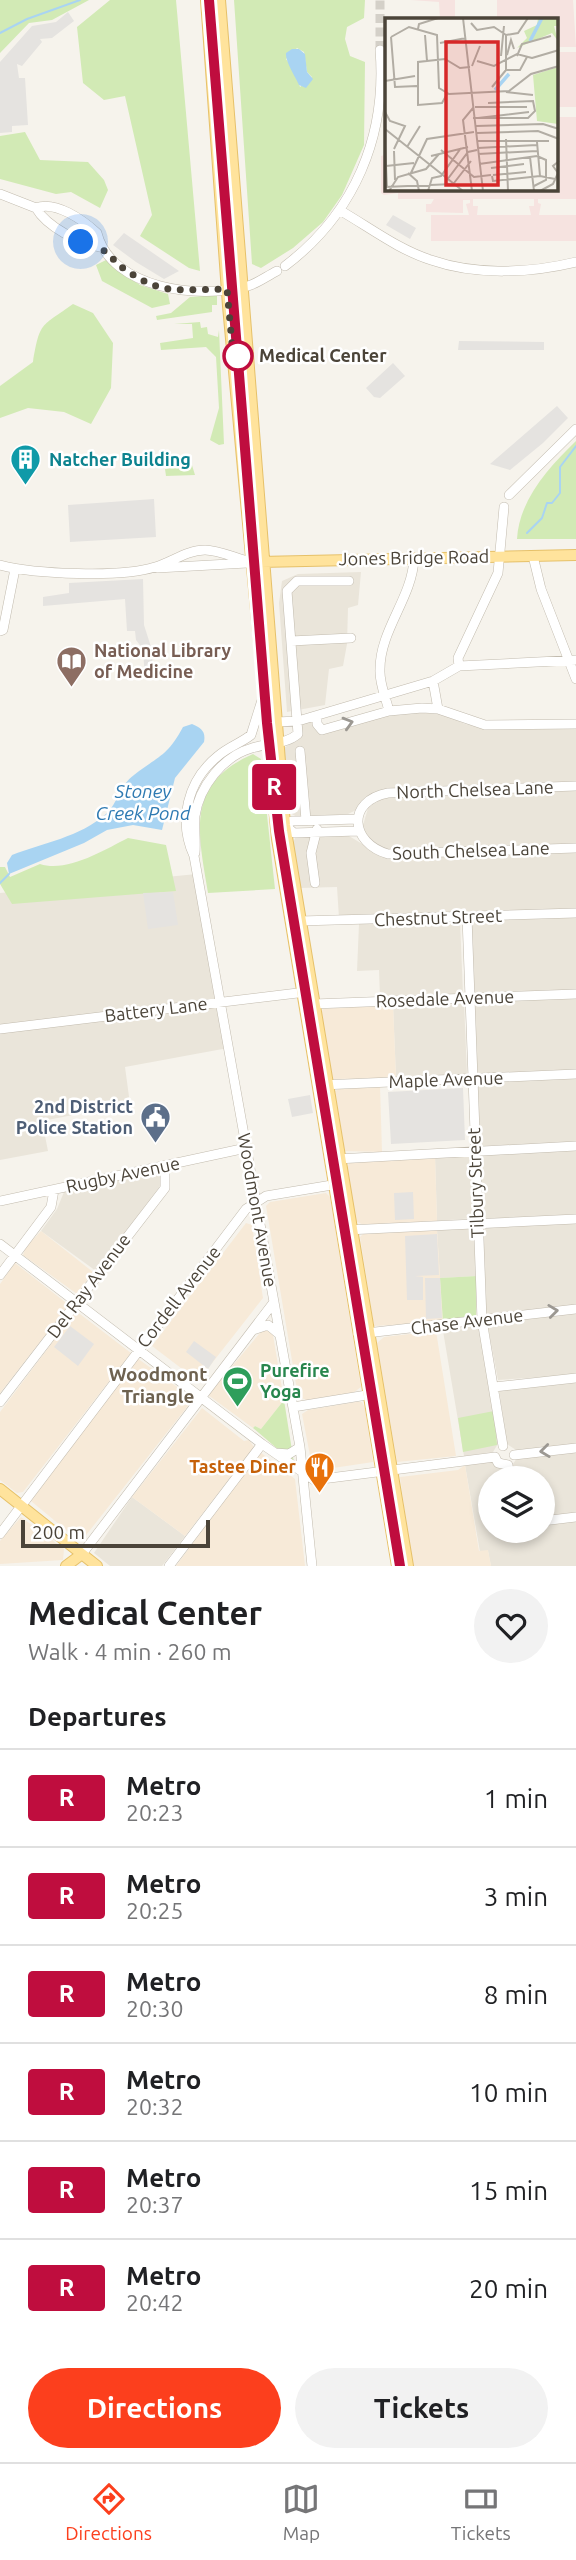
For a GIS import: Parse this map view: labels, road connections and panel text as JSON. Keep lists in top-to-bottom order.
{
  "streets": {
    "main road": ["Jones Bridge Road"],
    "street": [
      "North Chelsea Lane",
      "South Chelsea Lane",
      "Chestnut Street",
      "Rosedale Avenue",
      "Battery Lane",
      "Maple Avenue",
      "Rugby Avenue",
      "Tilbury Street",
      "Woodmont Avenue",
      "Del Ray Avenue",
      "Cordell Avenue",
      "Chase Avenue"
    ]
  },
  "crossings": [
    ["Chestnut Street", "Tilbury Street"],
    ["Rosedale Avenue", "Tilbury Street"],
    ["Battery Lane", "Woodmont Avenue"],
    ["Maple Avenue", "Tilbury Street"],
    ["Rugby Avenue", "Woodmont Avenue"],
    ["Rugby Avenue", "Del Ray Avenue"],
    ["Tilbury Street", "Chase Avenue"],
    ["Woodmont Avenue", "Cordell Avenue"]
  ],
  "districts": ["Woodmont Triangle"],
  "water": ["Stoney Creek Pond"],
  "places": {
    "other": ["Medical Center"],
    "building": ["Natcher Building"],
    "library": ["National Library of Medicine"],
    "public building": ["2nd District Police Station"],
    "sports": ["Purefire Yoga"],
    "restaurant": ["Tastee Diner"]
  },
  "lines": ["metro line R"],
  "scale_bar": "200 m",
  "page": {
    "on_map": "R",
    "scale": "200 m",
    "heading": [
      ["Medical Center", "Walk · 4 min · 260 m"],
      "Departures"
    ],
    "list": [
      {
        "mark": "R",
        "name": "Metro",
        "note": "20:23",
        "value": "1 min"
      },
      {
        "mark": "R",
        "name": "Metro",
        "note": "20:25",
        "value": "3 min"
      },
      {
        "mark": "R",
        "name": "Metro",
        "note": "20:30",
        "value": "8 min"
      },
      {
        "mark": "R",
        "name": "Metro",
        "note": "20:32",
        "value": "10 min"
      },
      {
        "mark": "R",
        "name": "Metro",
        "note": "20:37",
        "value": "15 min"
      },
      {
        "mark": "R",
        "name": "Metro",
        "note": "20:42",
        "value": "20 min"
      }
    ],
    "buttons": ["Directions", "Tickets"],
    "tabs": ["Directions", "Map", "Tickets"]
  }
}
